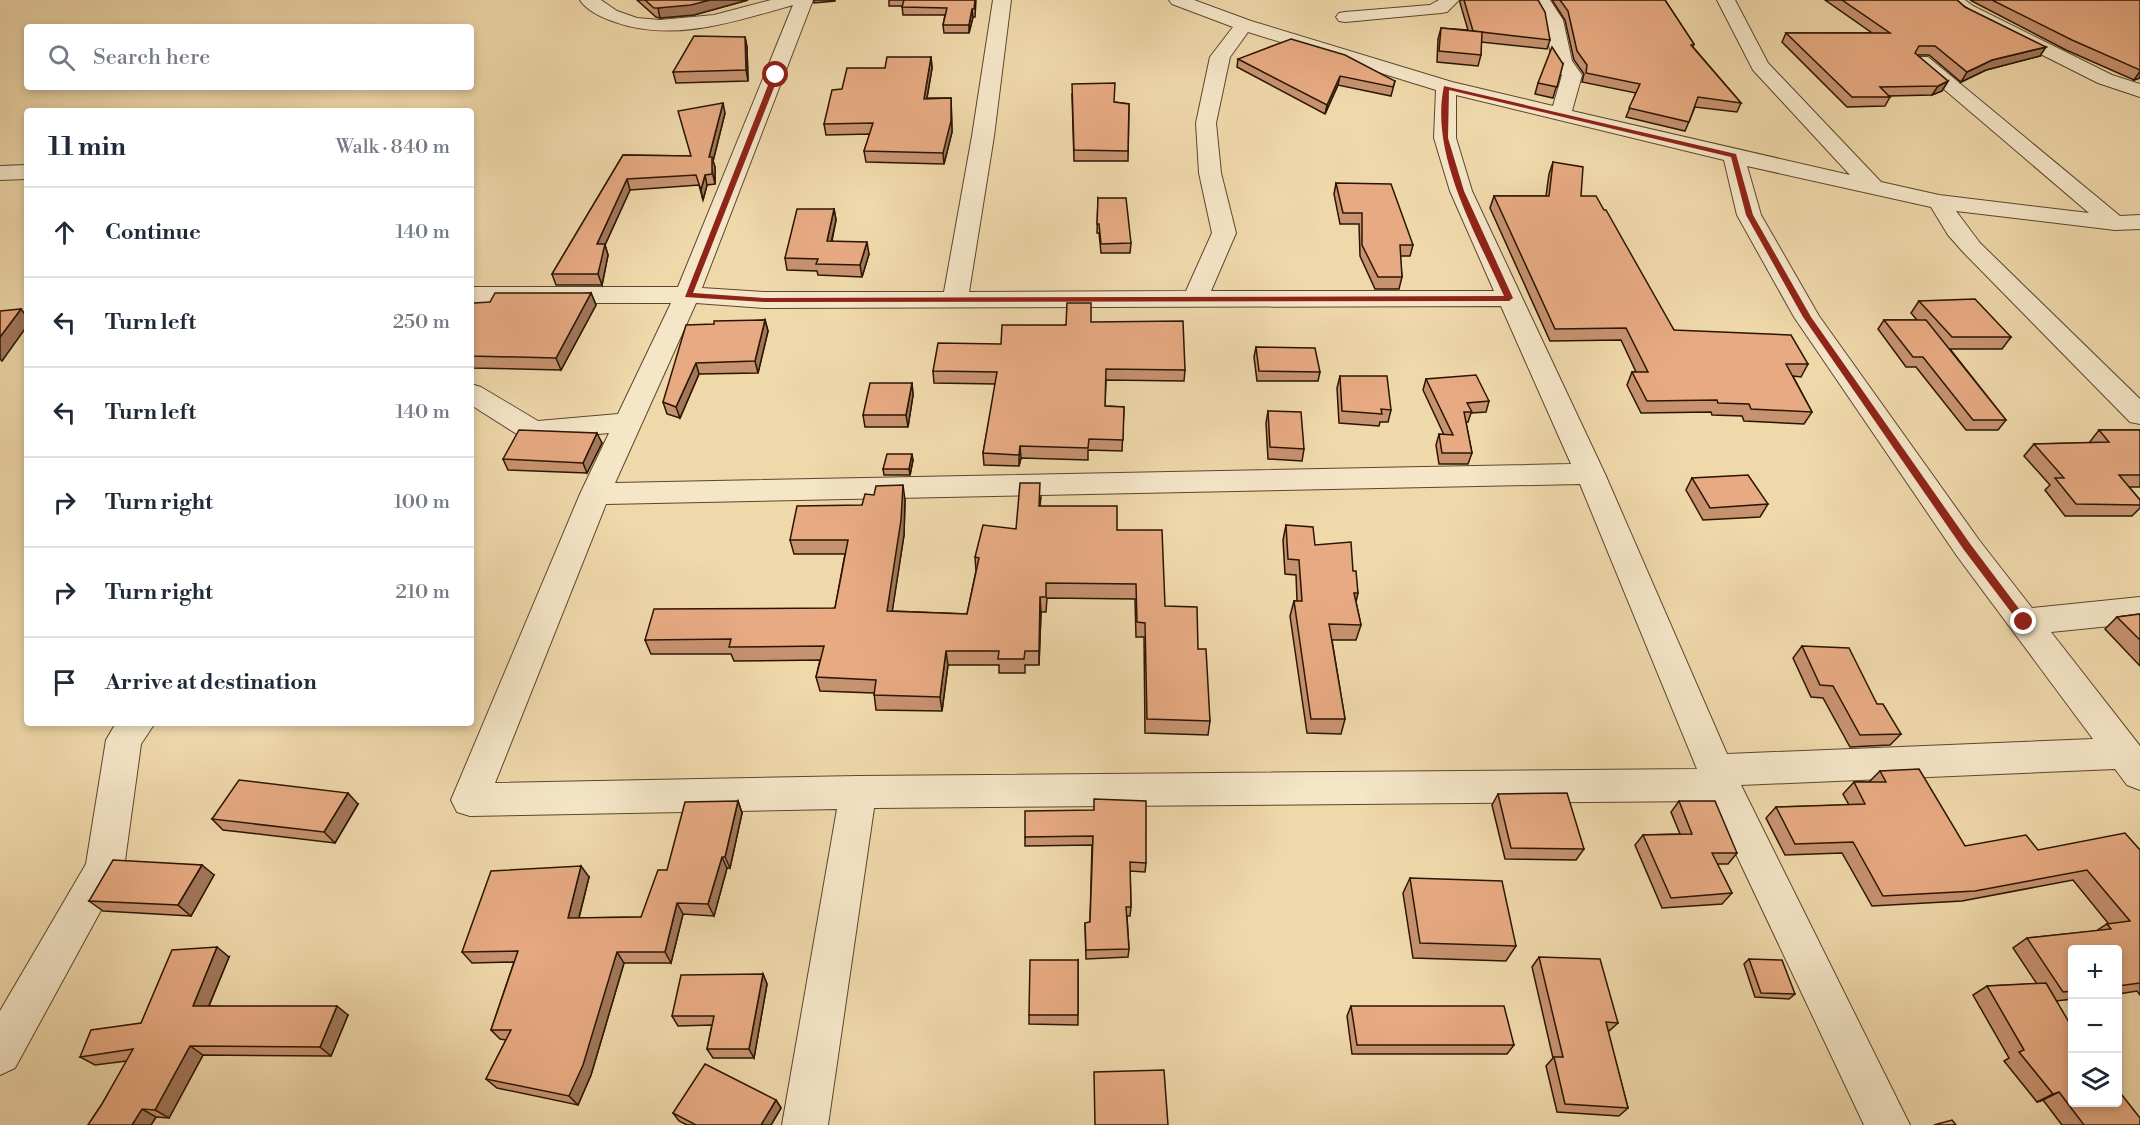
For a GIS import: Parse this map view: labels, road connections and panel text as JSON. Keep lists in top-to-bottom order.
{
  "page": {
    "search": "Search here",
    "heading": ["11 min", "Walk · 840 m"],
    "list": [
      ["Continue", "140 m"],
      ["Turn left", "250 m"],
      ["Turn left", "140 m"],
      ["Turn right", "100 m"],
      ["Turn right", "210 m"],
      "Arrive at destination"
    ],
    "map_buttons": ["+", "−"]
  }
}
